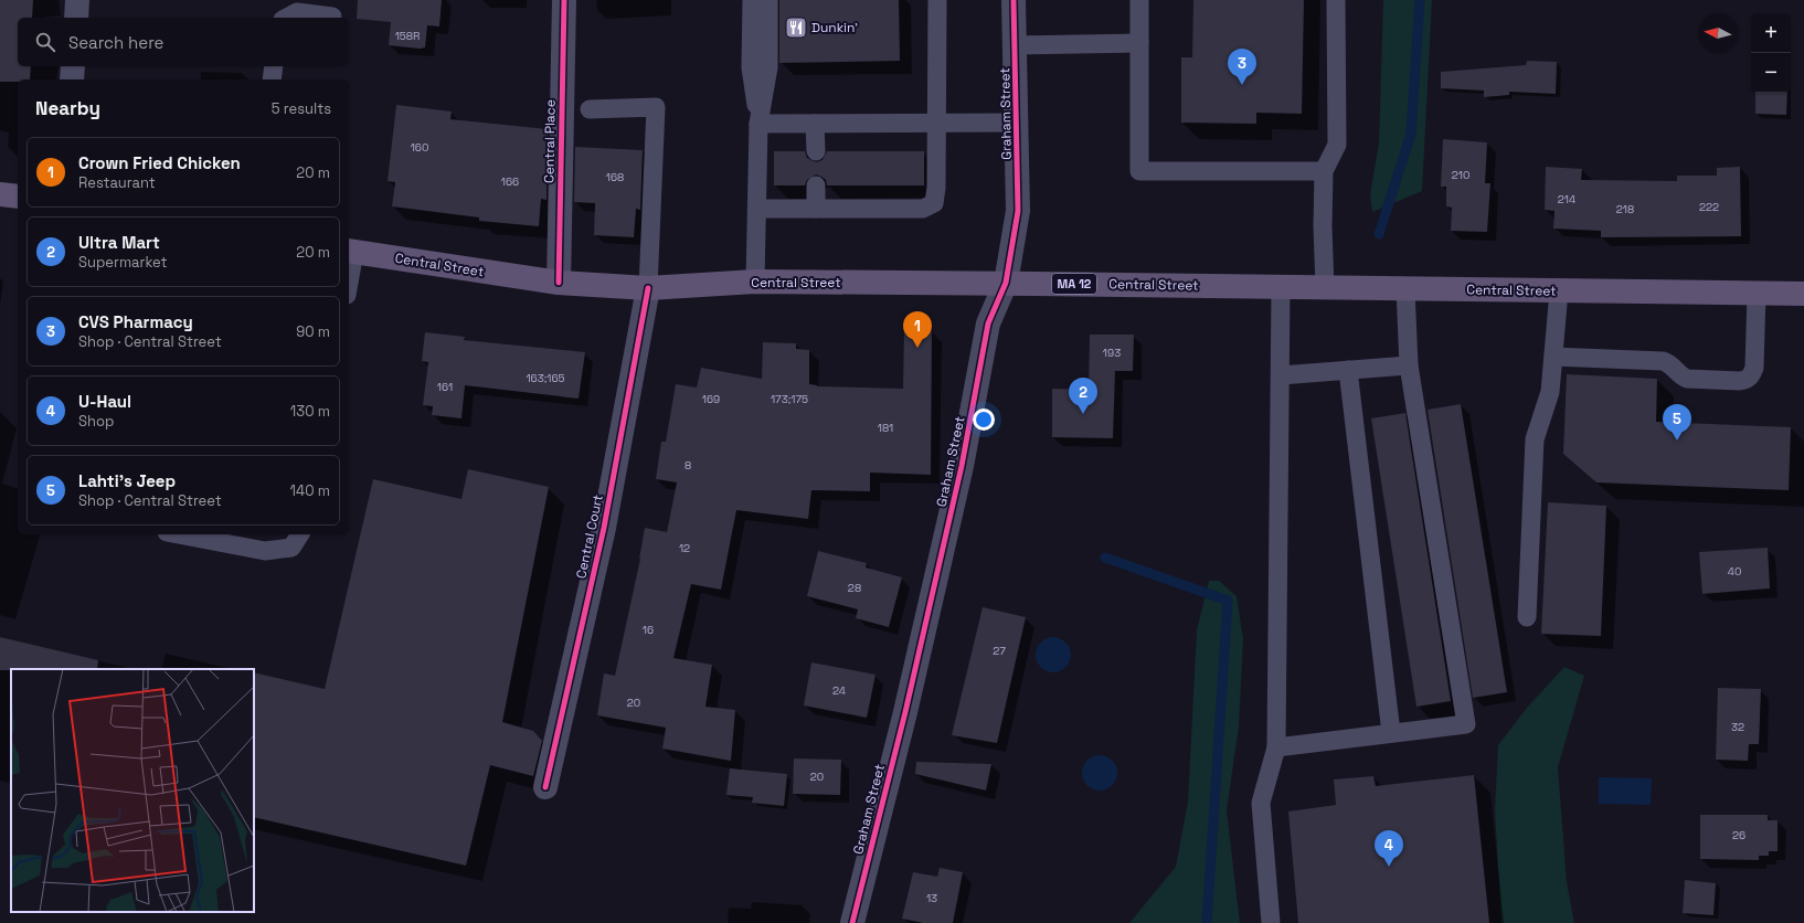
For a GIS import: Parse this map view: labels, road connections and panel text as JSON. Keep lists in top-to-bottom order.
{
  "streets": {
    "main road": ["Central Street", "MA 12"],
    "street": ["Graham Street", "Central Place", "Central Court"]
  },
  "crossings": [
    ["Graham Street", "Central Street"],
    ["Central Place", "Central Street"],
    ["Central Street", "Central Court"]
  ],
  "places": {
    "restaurant": ["Dunkin'"]
  },
  "house_numbers": [
    "158R",
    "160",
    "210",
    "168",
    "166",
    "214",
    "222",
    "218",
    "193",
    "163;165",
    "161",
    "169",
    "173;175",
    "181",
    "8",
    "12",
    "40",
    "28",
    "16",
    "27",
    "24",
    "20",
    "32",
    "20",
    "26",
    "13"
  ],
  "north": "left",
  "page": {
    "map_buttons": ["+", "−"],
    "search": "Search here",
    "pins": [
      "3",
      "1",
      "2",
      "5",
      "4"
    ],
    "heading": ["Nearby", "5 results"],
    "list": [
      {
        "mark": "1",
        "name": "Crown Fried Chicken",
        "note": "Restaurant",
        "value": "20 m"
      },
      {
        "mark": "2",
        "name": "Ultra Mart",
        "note": "Supermarket",
        "value": "20 m"
      },
      {
        "mark": "3",
        "name": "CVS Pharmacy",
        "note": "Shop · Central Street",
        "value": "90 m"
      },
      {
        "mark": "4",
        "name": "U-Haul",
        "note": "Shop",
        "value": "130 m"
      },
      {
        "mark": "5",
        "name": "Lahti's Jeep",
        "note": "Shop · Central Street",
        "value": "140 m"
      }
    ]
  }
}
